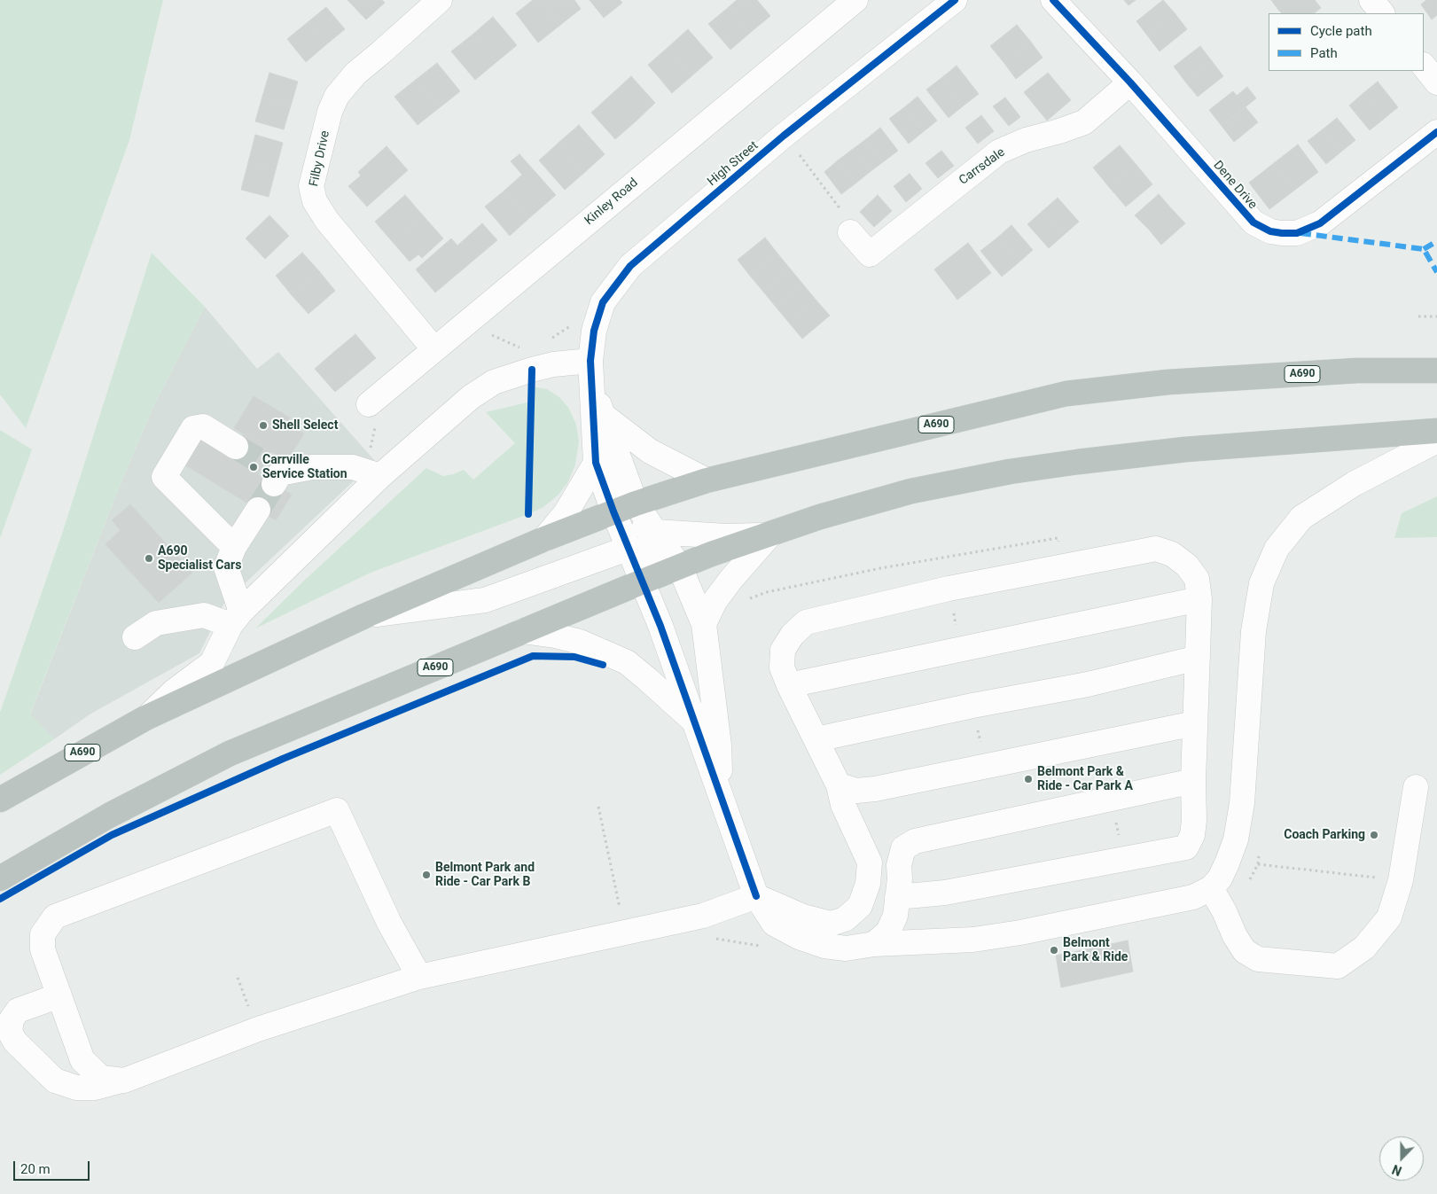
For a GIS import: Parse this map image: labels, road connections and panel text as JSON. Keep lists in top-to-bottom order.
{
  "streets": {
    "highway": ["A690"],
    "street": [
      "Filby Drive",
      "High Street",
      "Carrsdale",
      "Dene Drive",
      "Kinley Road"
    ]
  },
  "crossings": [
    ["Filby Drive", "Kinley Road"],
    ["High Street", "A690"],
    ["Carrsdale", "Dene Drive"]
  ],
  "places": [
    "Shell Select",
    "Carrville Service Station",
    "A690 Specialist Cars",
    "Belmont Park & Ride - Car Park A",
    "Coach Parking",
    "Belmont Park and Ride - Car Park B",
    "Belmont Park & Ride"
  ],
  "legend": ["Cycle path", "Path"],
  "scale_bar": "20 m",
  "north": "bottom"
}
